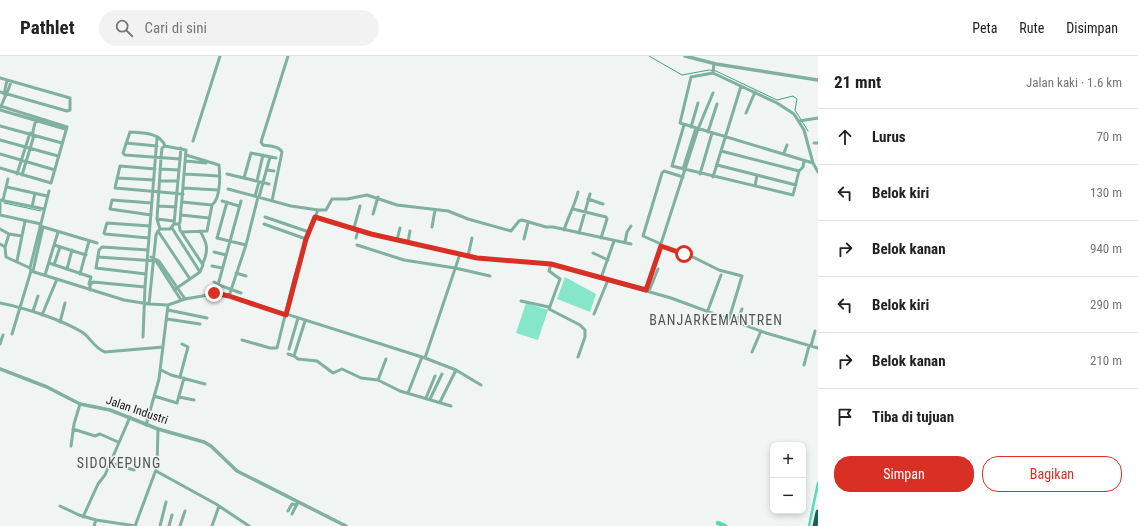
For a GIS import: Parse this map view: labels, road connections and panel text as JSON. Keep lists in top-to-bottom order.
{
  "streets": {
    "street": ["Jalan Industri"]
  },
  "districts": ["BANJARKEMANTREN", "SIDOKEPUNG"],
  "page": {
    "header": "Pathlet",
    "search": "Cari di sini",
    "nav": ["Peta", "Rute", "Disimpan"],
    "heading": ["21 mnt", "Jalan kaki · 1.6 km"],
    "list": [
      ["Lurus", "70 m"],
      ["Belok kiri", "130 m"],
      ["Belok kanan", "940 m"],
      ["Belok kiri", "290 m"],
      ["Belok kanan", "210 m"],
      "Tiba di tujuan"
    ],
    "map_buttons": ["+", "−"],
    "buttons": ["Simpan", "Bagikan"]
  }
}
